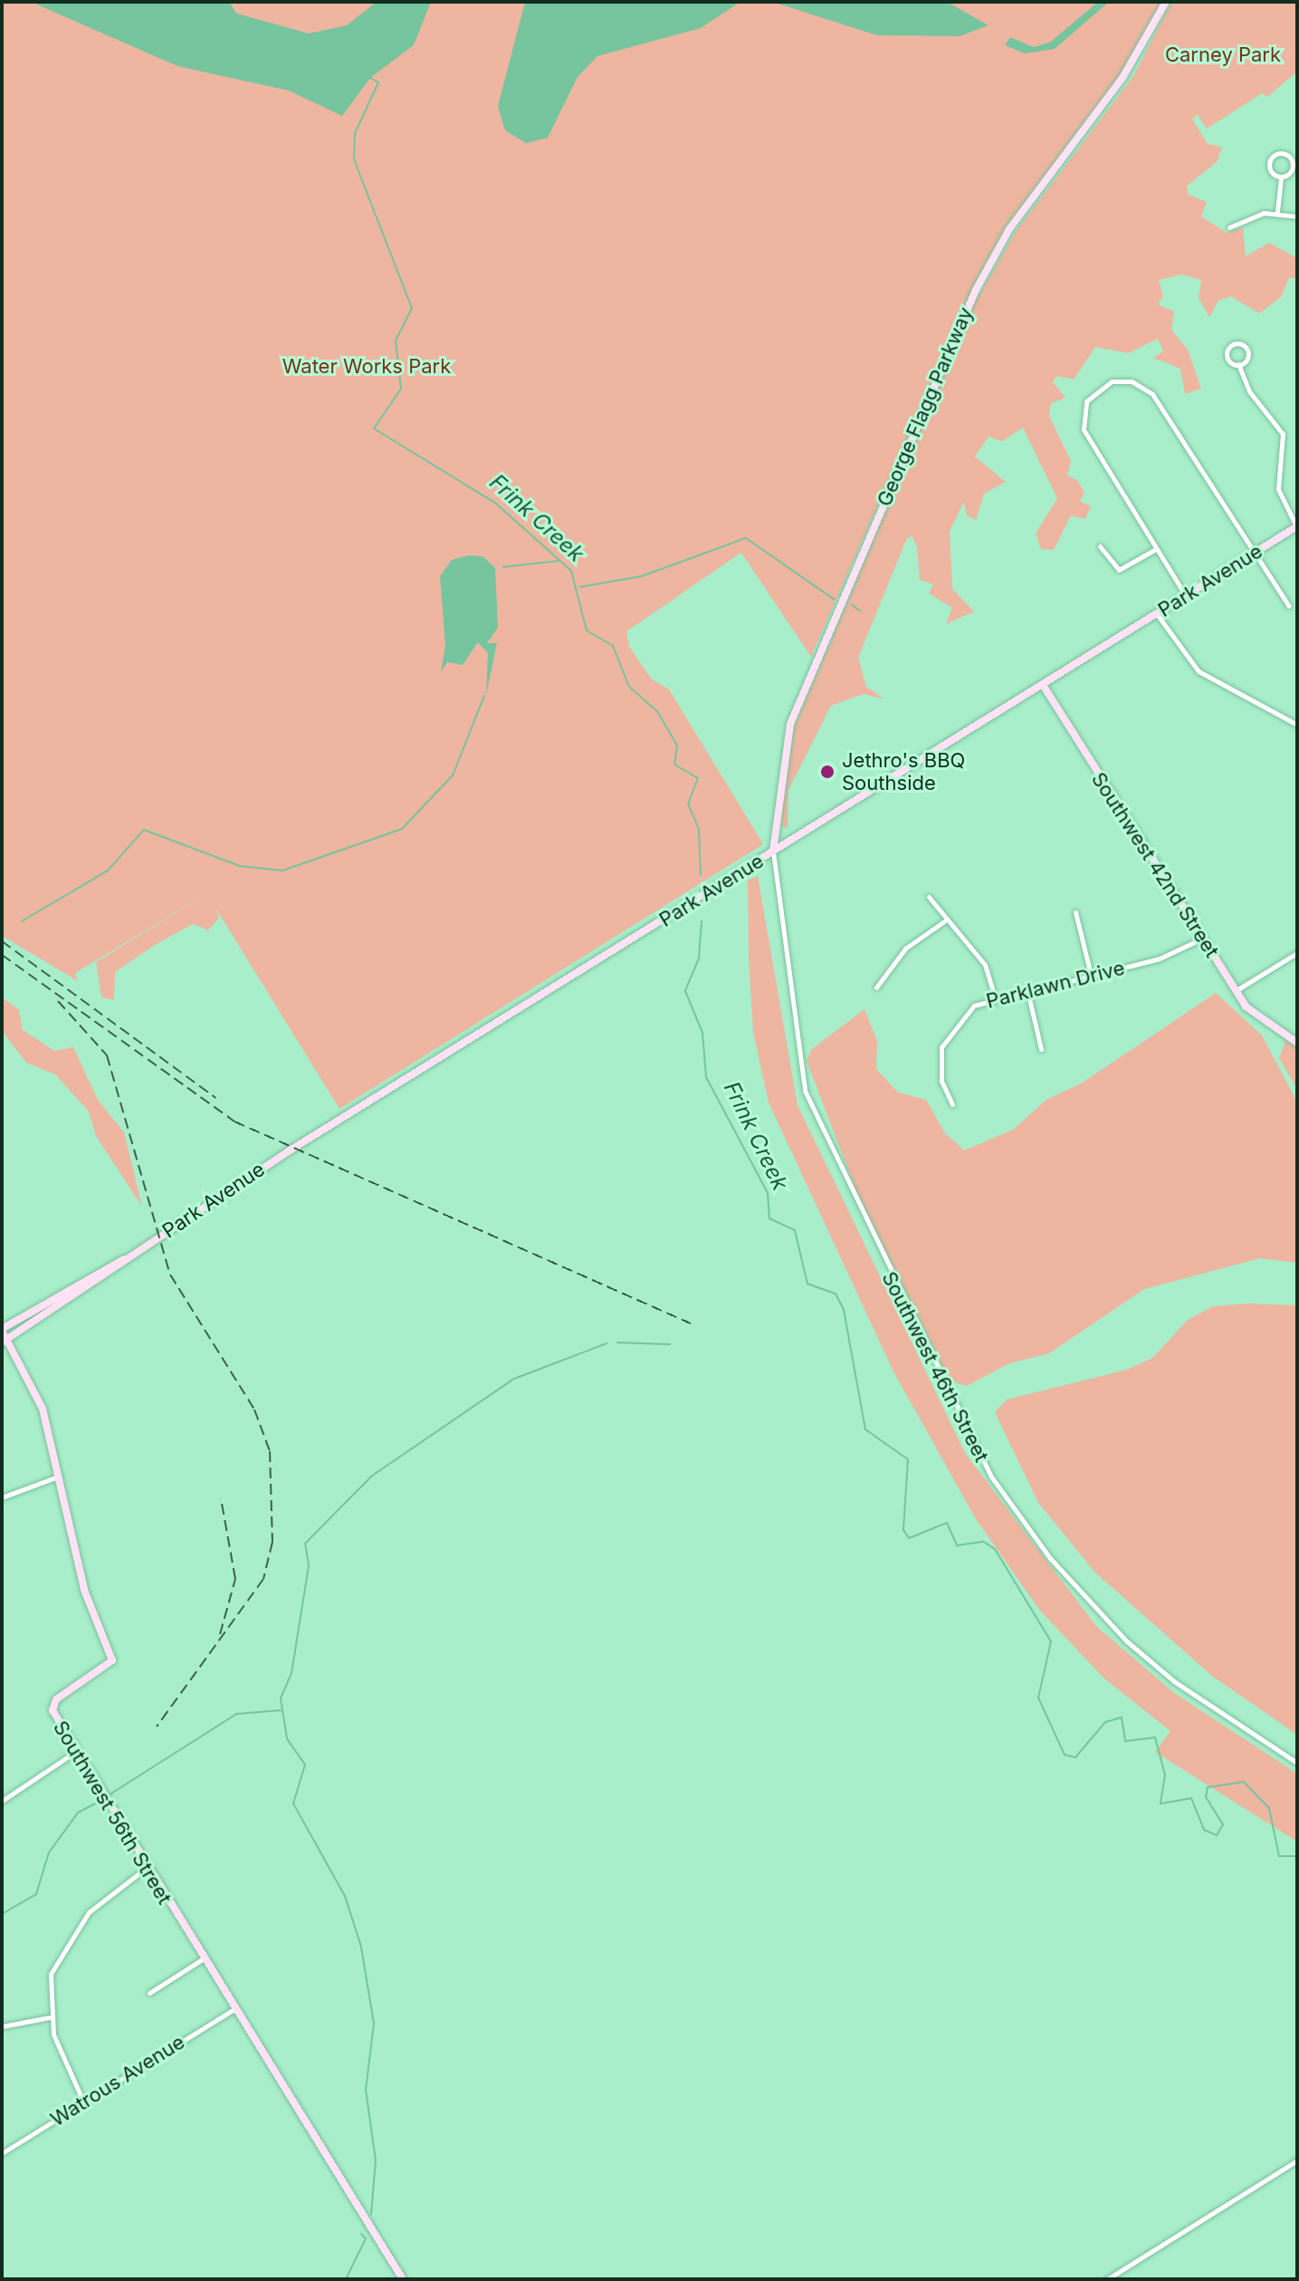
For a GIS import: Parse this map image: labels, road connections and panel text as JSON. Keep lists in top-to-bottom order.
{
  "streets": {
    "main road": [
      "George Flagg Parkway",
      "Park Avenue",
      "Southwest 42nd Street",
      "Southwest 56th Street"
    ],
    "street": ["Parklawn Drive", "Southwest 46th Street", "Watrous Avenue"]
  },
  "crossings": [
    ["George Flagg Parkway", "Park Avenue"],
    ["George Flagg Parkway", "Southwest 46th Street"],
    ["Park Avenue", "Southwest 42nd Street"],
    ["Park Avenue", "Southwest 46th Street"],
    ["Park Avenue", "Southwest 56th Street"],
    ["Southwest 42nd Street", "Parklawn Drive"],
    ["Southwest 56th Street", "Watrous Avenue"]
  ],
  "water": ["Frink Creek"],
  "parks": ["Carney Park", "Water Works Park"],
  "places": ["Jethro's BBQ Southside"]
}
